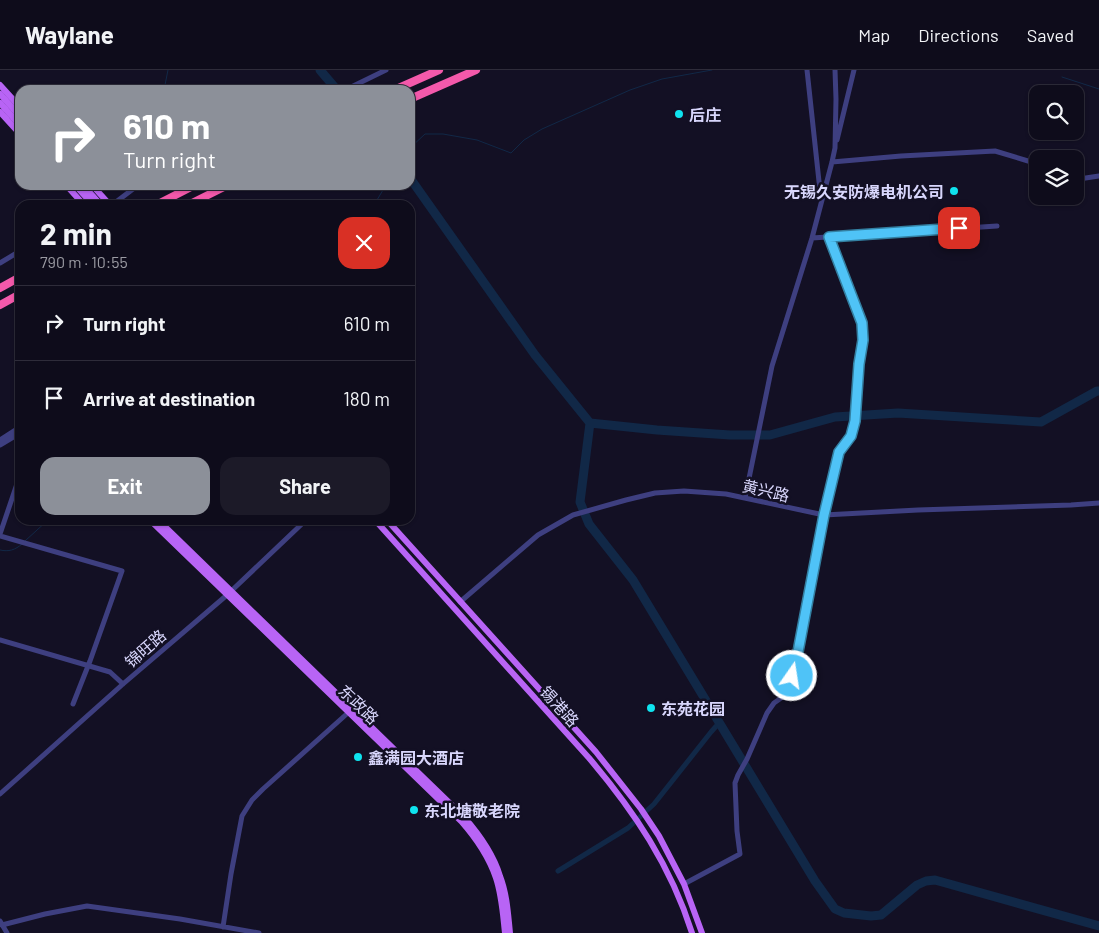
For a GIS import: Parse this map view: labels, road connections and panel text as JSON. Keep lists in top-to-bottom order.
{
  "streets": {
    "main road": ["东政路", "锡港路"],
    "street": ["黄兴路", "锦旺路"]
  },
  "crossings": [
    ["黄兴路", "锡港路"],
    ["锦旺路", "东政路"]
  ],
  "places": [
    "后庄",
    "无锡久安防爆电机公司",
    "东苑花园",
    "鑫满园大酒店",
    "东北塘敬老院"
  ],
  "page": {
    "header": "Waylane",
    "nav": ["Map", "Directions", "Saved"],
    "turn": ["610 m", "Turn right"],
    "heading": ["2 min", "790 m · 10:55"],
    "list": [
      {
        "name": "Turn right",
        "value": "610 m"
      },
      {
        "name": "Arrive at destination",
        "value": "180 m"
      }
    ],
    "buttons": ["Exit", "Share"]
  }
}
